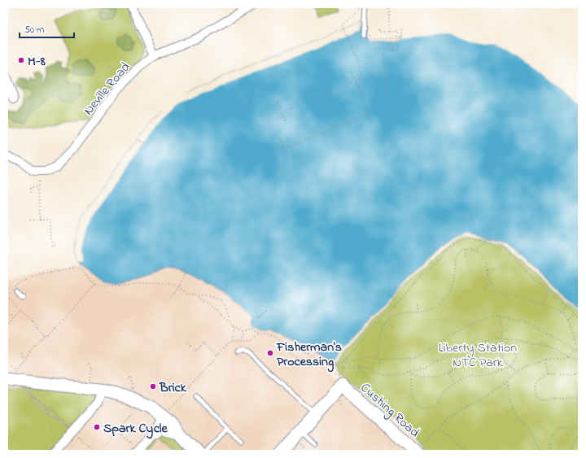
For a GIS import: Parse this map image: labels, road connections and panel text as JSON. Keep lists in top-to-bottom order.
{
  "streets": {
    "street": ["Neville Road", "Cushing Road"]
  },
  "parks": ["Liberty Station NTC Park"],
  "places": [
    "M-8",
    "Fisherman's Processing",
    "Brick",
    "Spark Cycle"
  ],
  "scale_bar": "50 m"
}
